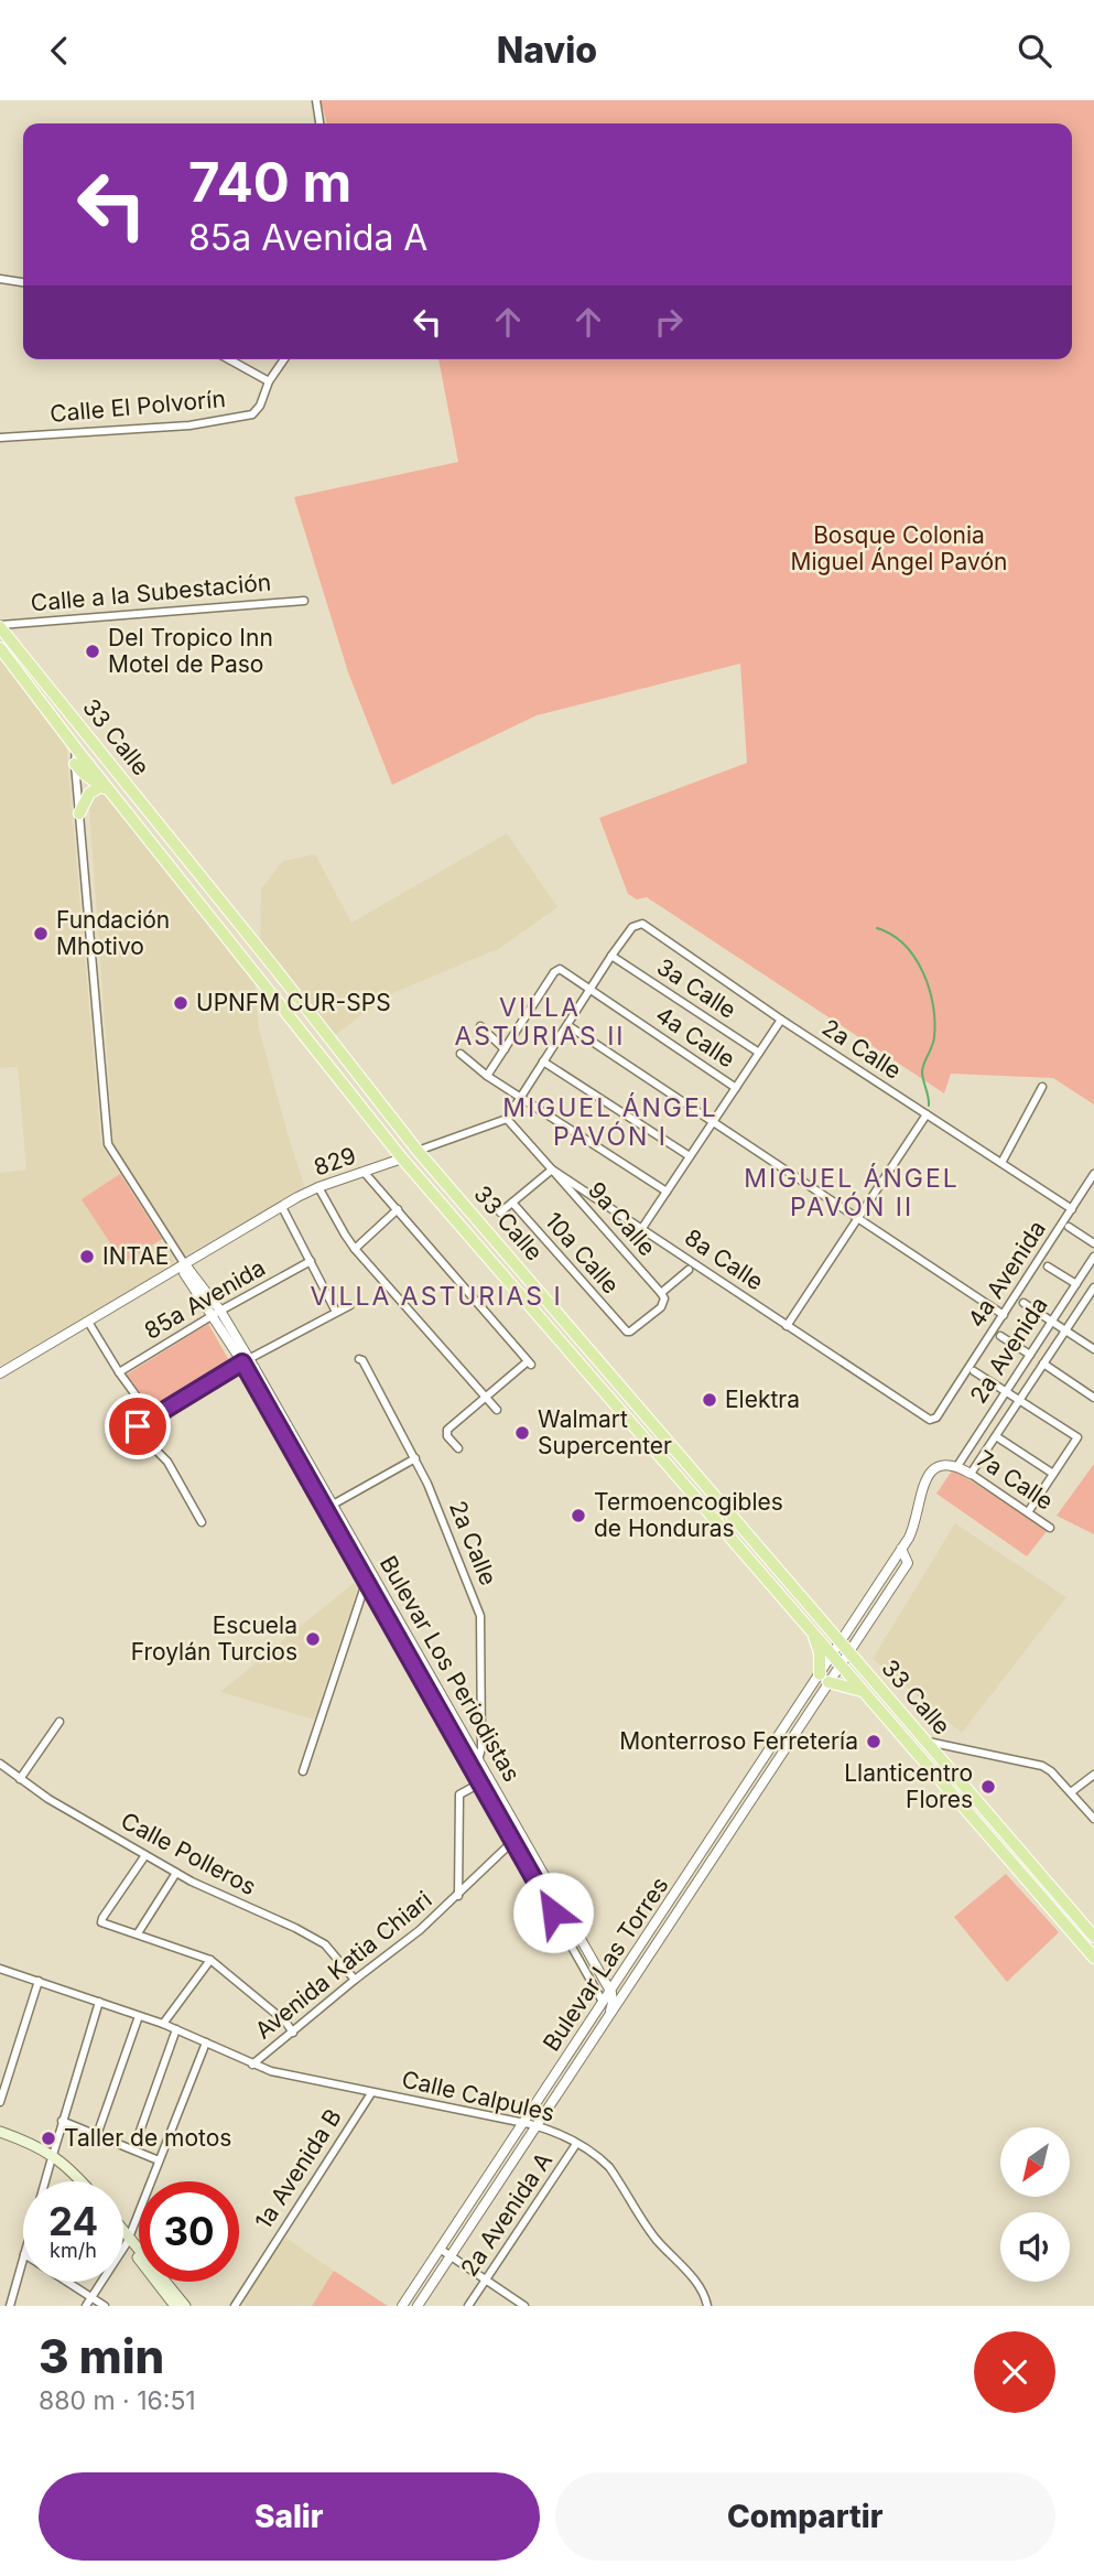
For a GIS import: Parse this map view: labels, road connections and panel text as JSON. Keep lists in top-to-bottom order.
{
  "streets": {
    "main road": ["33 Calle"],
    "street": [
      "Calle El Polvorín",
      "Calle a la Subestación",
      "3a Calle",
      "4a Calle",
      "2a Calle",
      "829",
      "9a Calle",
      "10a Calle",
      "8a Calle",
      "4a Avenida",
      "85a Avenida",
      "2a Avenida",
      "7a Calle",
      "Bulevar Los Periodistas",
      "Calle Polleros",
      "Bulevar Las Torres",
      "Avenida Katia Chiari",
      "Calle Calpules",
      "1a Avenida B",
      "2a Avenida A"
    ]
  },
  "crossings": [
    ["Calle a la Subestación", "33 Calle"],
    ["33 Calle", "829"],
    ["33 Calle", "Bulevar Los Periodistas"],
    ["33 Calle", "Bulevar Las Torres"],
    ["3a Calle", "2a Calle"],
    ["2a Calle", "4a Avenida"],
    ["2a Calle", "Bulevar Los Periodistas"],
    ["829", "Bulevar Los Periodistas"],
    ["9a Calle", "10a Calle"],
    ["9a Calle", "8a Calle"],
    ["8a Calle", "4a Avenida"],
    ["85a Avenida", "Bulevar Los Periodistas"],
    ["2a Avenida", "7a Calle"],
    ["Bulevar Los Periodistas", "Bulevar Las Torres"],
    ["Bulevar Los Periodistas", "Avenida Katia Chiari"],
    ["Calle Polleros", "Avenida Katia Chiari"],
    ["Bulevar Las Torres", "Calle Calpules"],
    ["Avenida Katia Chiari", "Calle Calpules"],
    ["Calle Calpules", "1a Avenida B"],
    ["Calle Calpules", "2a Avenida A"]
  ],
  "districts": [
    "VILLA ASTURIAS II",
    "MIGUEL ÁNGEL PAVÓN I",
    "MIGUEL ÁNGEL PAVÓN II",
    "VILLA ASTURIAS I"
  ],
  "parks": ["Bosque Colonia Miguel Ángel Pavón"],
  "places": [
    "Del Tropico Inn Motel de Paso",
    "Fundación Mhotivo",
    "UPNFM CUR-SPS",
    "INTAE",
    "Elektra",
    "Walmart Supercenter",
    "Termoencogibles de Honduras",
    "Escuela Froylán Turcios",
    "Monterroso Ferretería",
    "Llanticentro Flores",
    "Taller de motos"
  ],
  "north": "bottom left",
  "page": {
    "header": "Navio",
    "turn": ["740 m", "85a Avenida A"],
    "speed": "24 km/h",
    "limit": "30",
    "heading": ["3 min", "880 m · 16:51"],
    "buttons": ["Salir", "Compartir"]
  }
}
